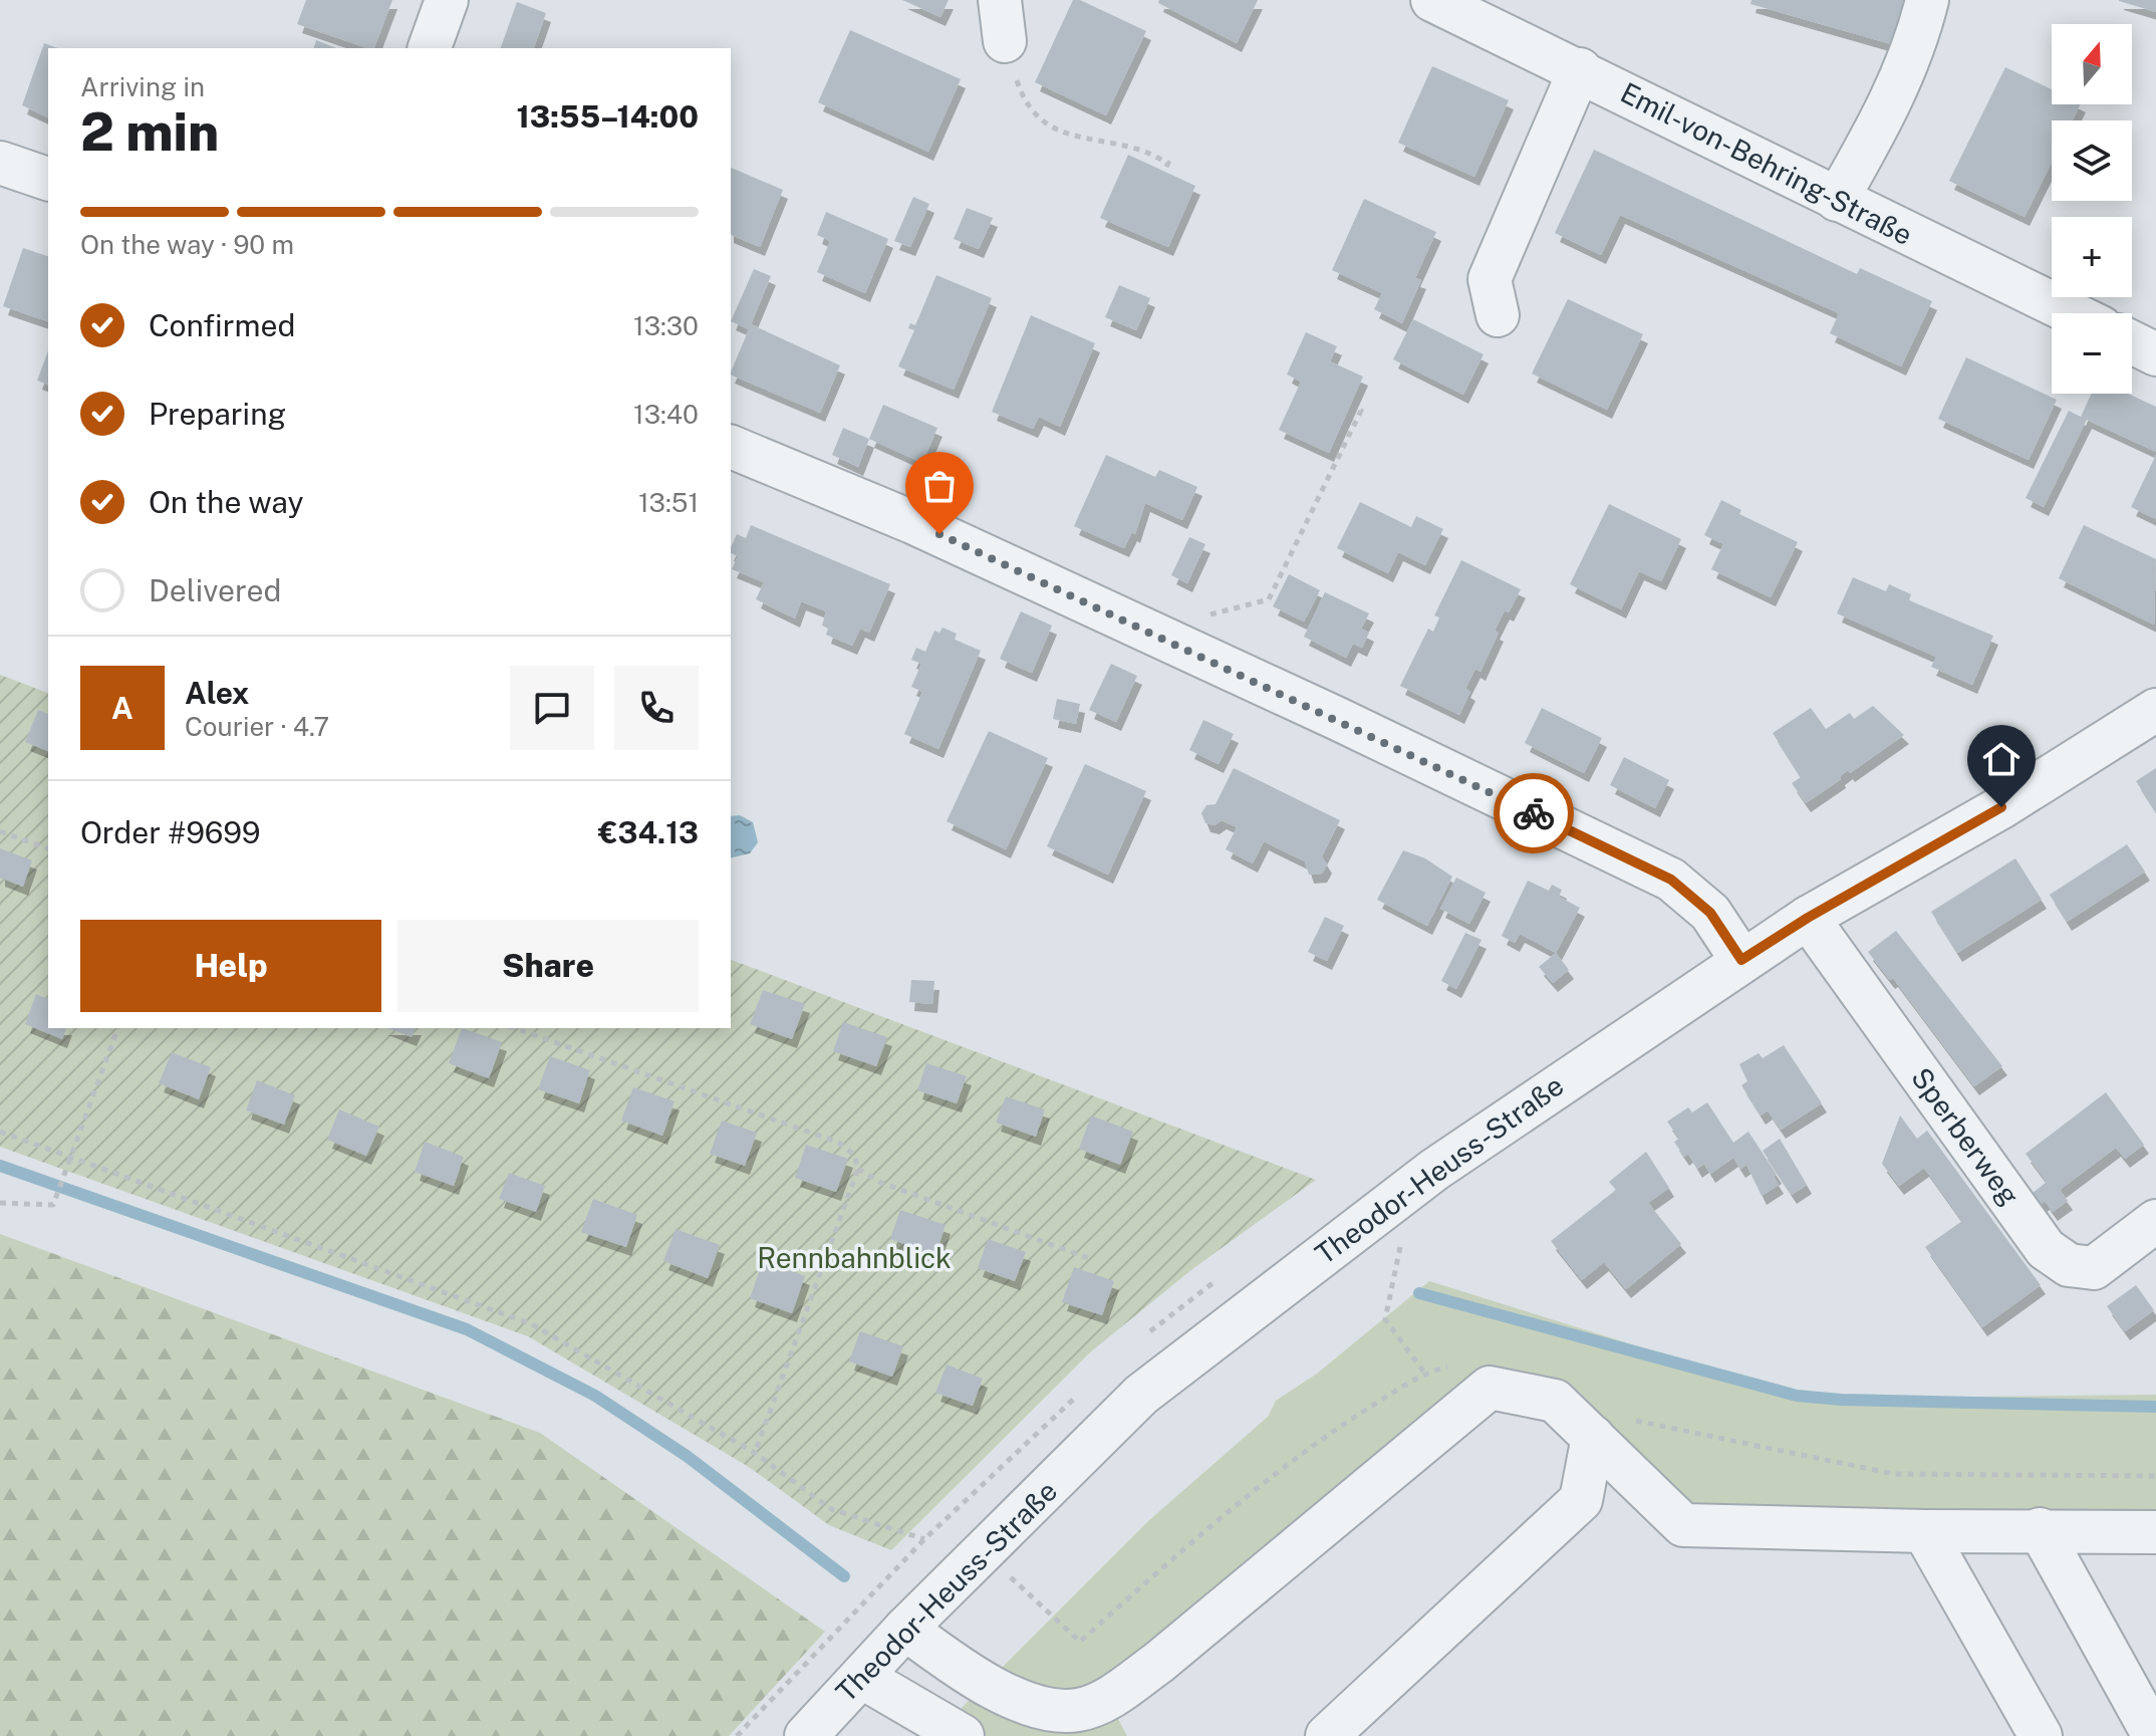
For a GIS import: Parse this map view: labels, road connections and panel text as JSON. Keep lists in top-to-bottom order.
{
  "streets": {
    "street": ["Emil-von-Behring-Straße", "Sperberweg", "Theodor-Heuss-Straße"]
  },
  "crossings": [
    ["Sperberweg", "Theodor-Heuss-Straße"]
  ],
  "parks": ["Rennbahnblick"],
  "north": "top",
  "page": {
    "map_buttons": ["+", "−"],
    "heading": ["2 min", "Arriving in", "13:55–14:00"],
    "panel": [
      "Alex",
      "Courier · 4.7",
      "Order #9699",
      "€34.13"
    ],
    "bar": "On the way · 90 m",
    "list": [
      ["Confirmed", "13:30"],
      ["Preparing", "13:40"],
      ["On the way", "13:51"],
      "Delivered"
    ],
    "round": "A",
    "buttons": ["Help", "Share"]
  }
}
